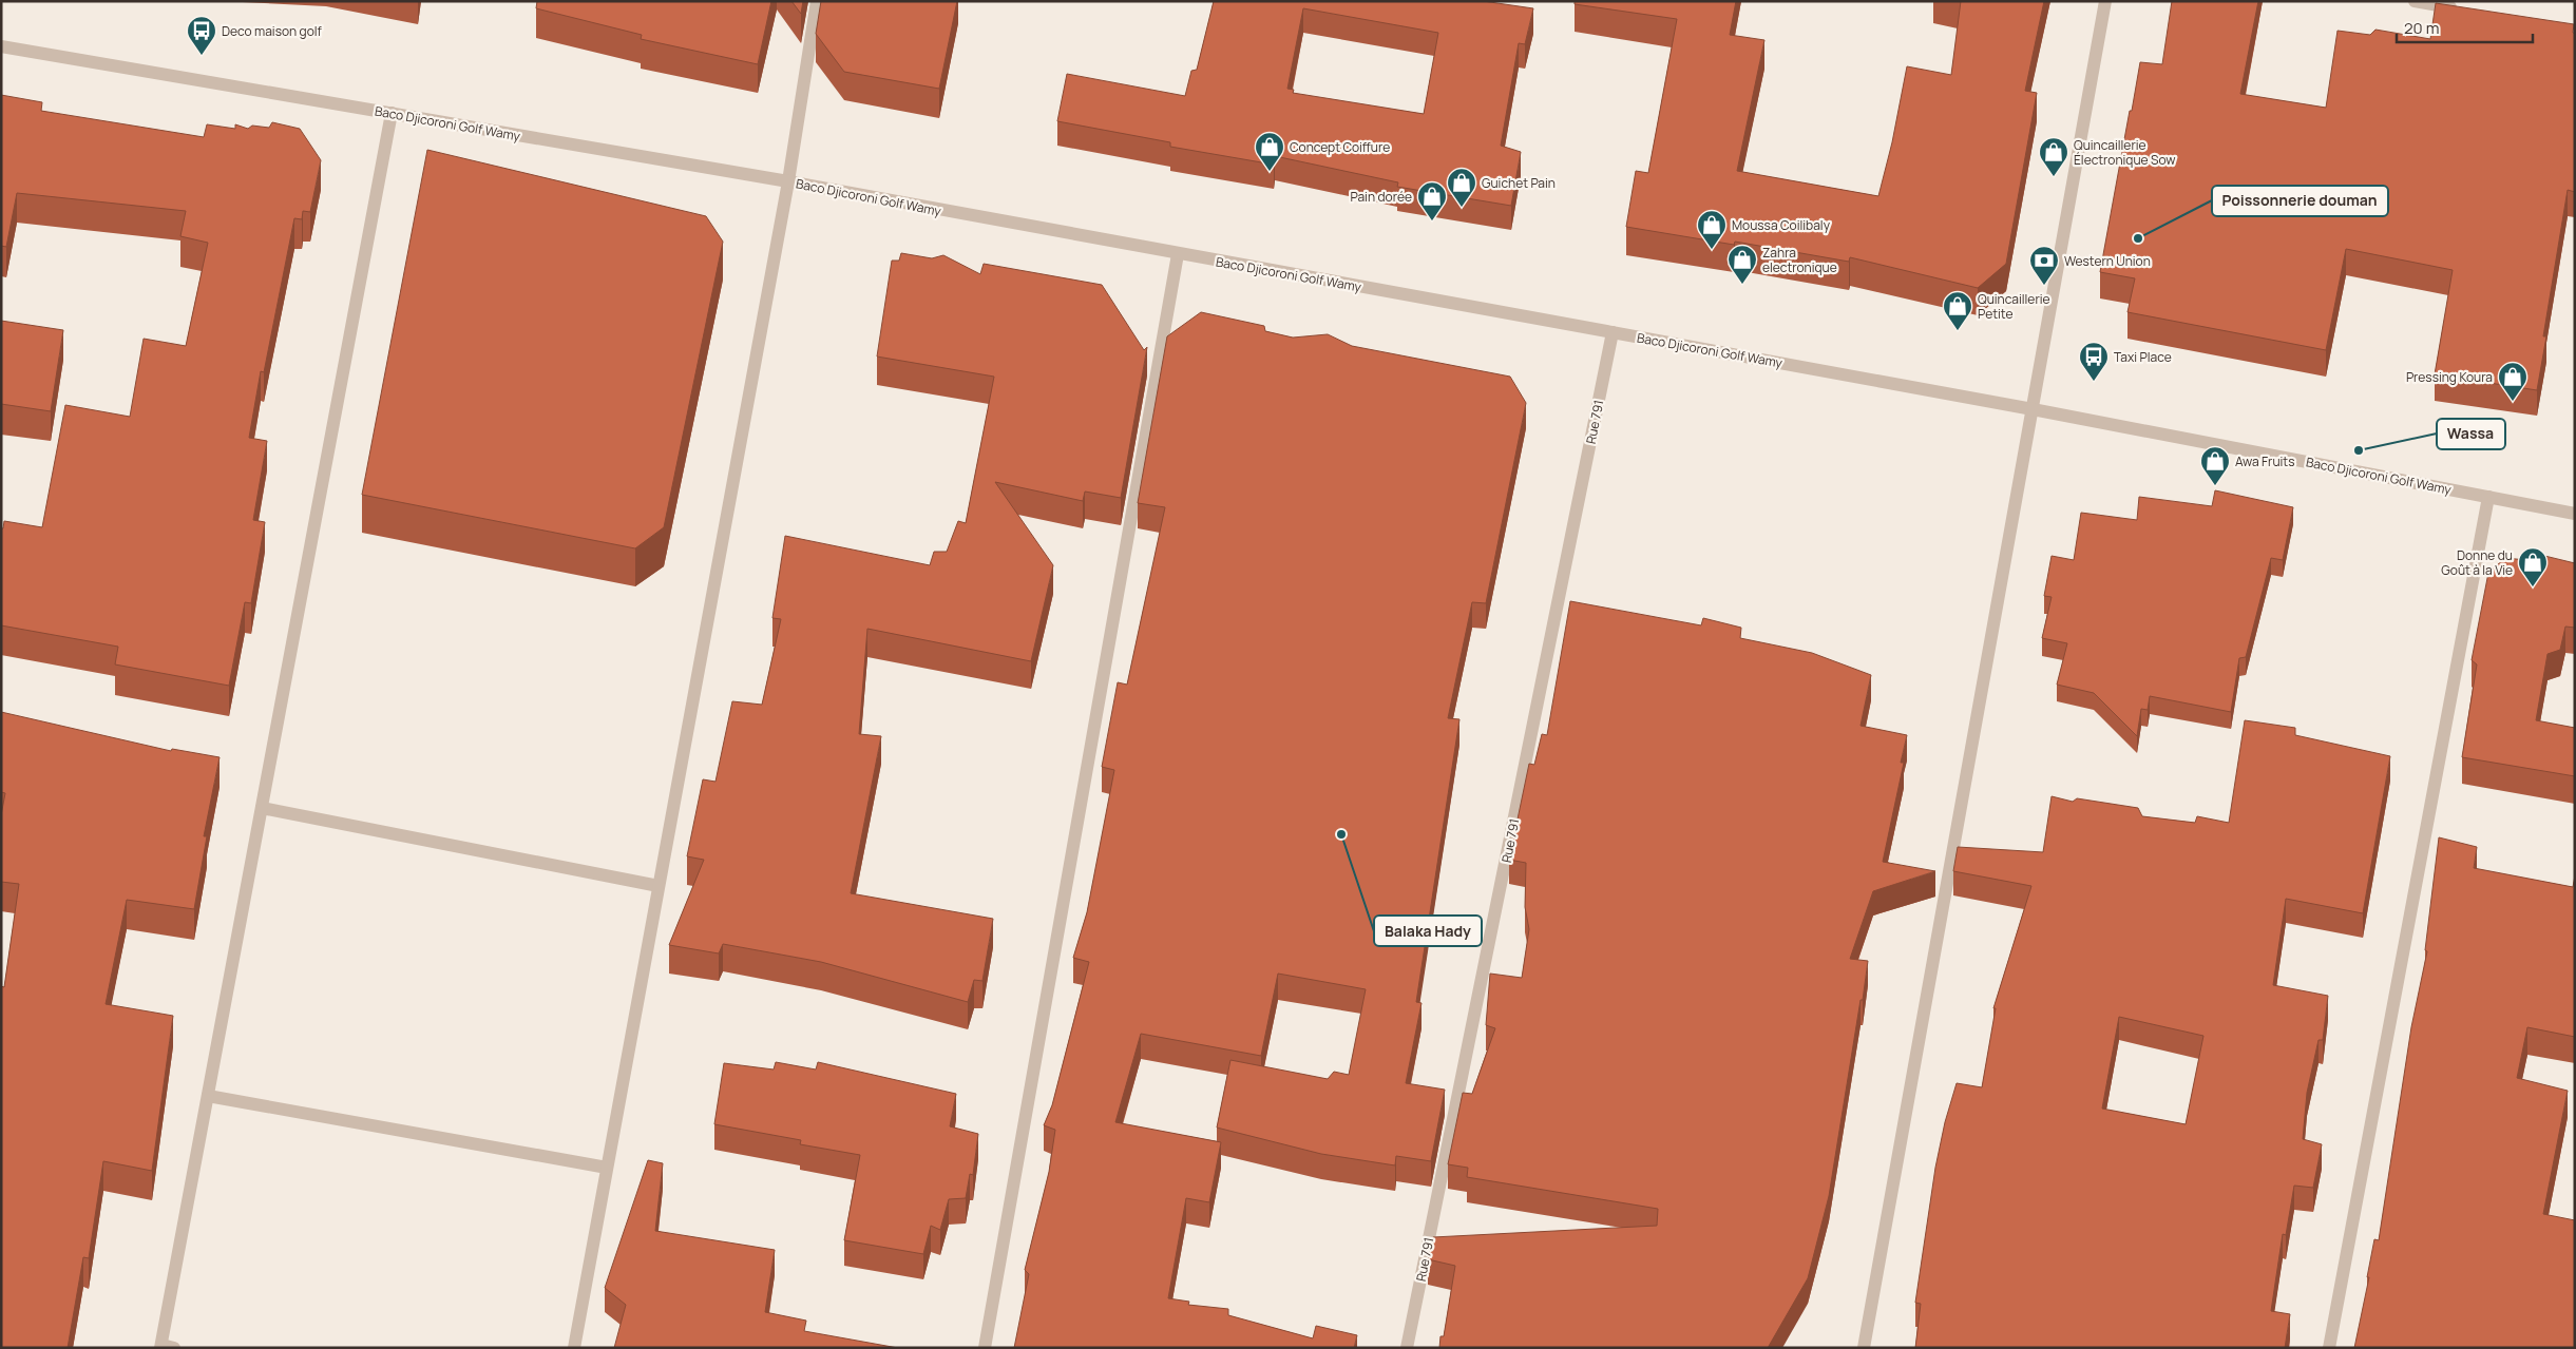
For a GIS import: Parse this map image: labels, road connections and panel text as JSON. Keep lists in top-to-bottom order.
{
  "streets": {
    "street": ["Baco Djicoroni Golf Wamy", "Rue 791"]
  },
  "crossings": [
    ["Baco Djicoroni Golf Wamy", "Rue 791"]
  ],
  "places": {
    "bus stop": ["Deco maison golf", "Taxi Place"],
    "shop": [
      "Concept Coiffure",
      "Quincaillerie Électronique Sow",
      "Guichet Pain",
      "Pain dorée",
      "Moussa Coilibaly",
      "Zahra electronique",
      "Quincaillerie Petite",
      "Pressing Koura",
      "Awa Fruits",
      "Donne du Goût à la Vie"
    ],
    "other": ["Poissonnerie douman", "Wassa", "Balaka Hady"],
    "bank": ["Western Union"]
  },
  "scale_bar": "20 m"
}
